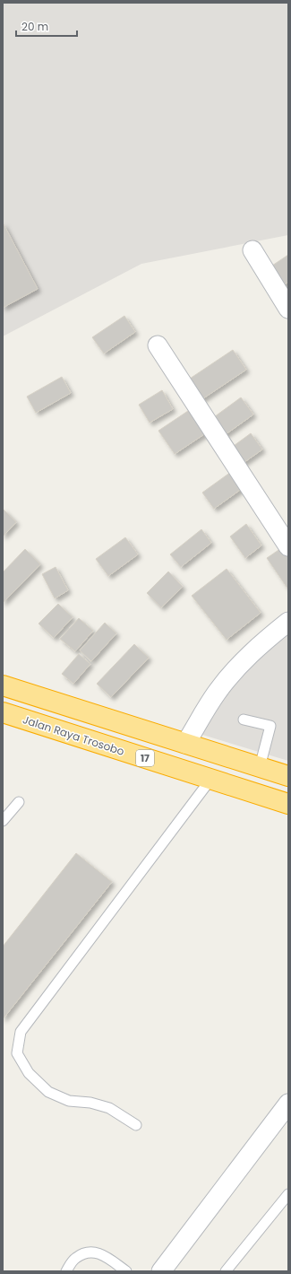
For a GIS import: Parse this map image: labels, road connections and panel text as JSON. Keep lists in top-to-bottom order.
{
  "streets": {
    "highway": ["Jalan Raya Trosobo", "17"]
  },
  "scale_bar": "20 m"
}
